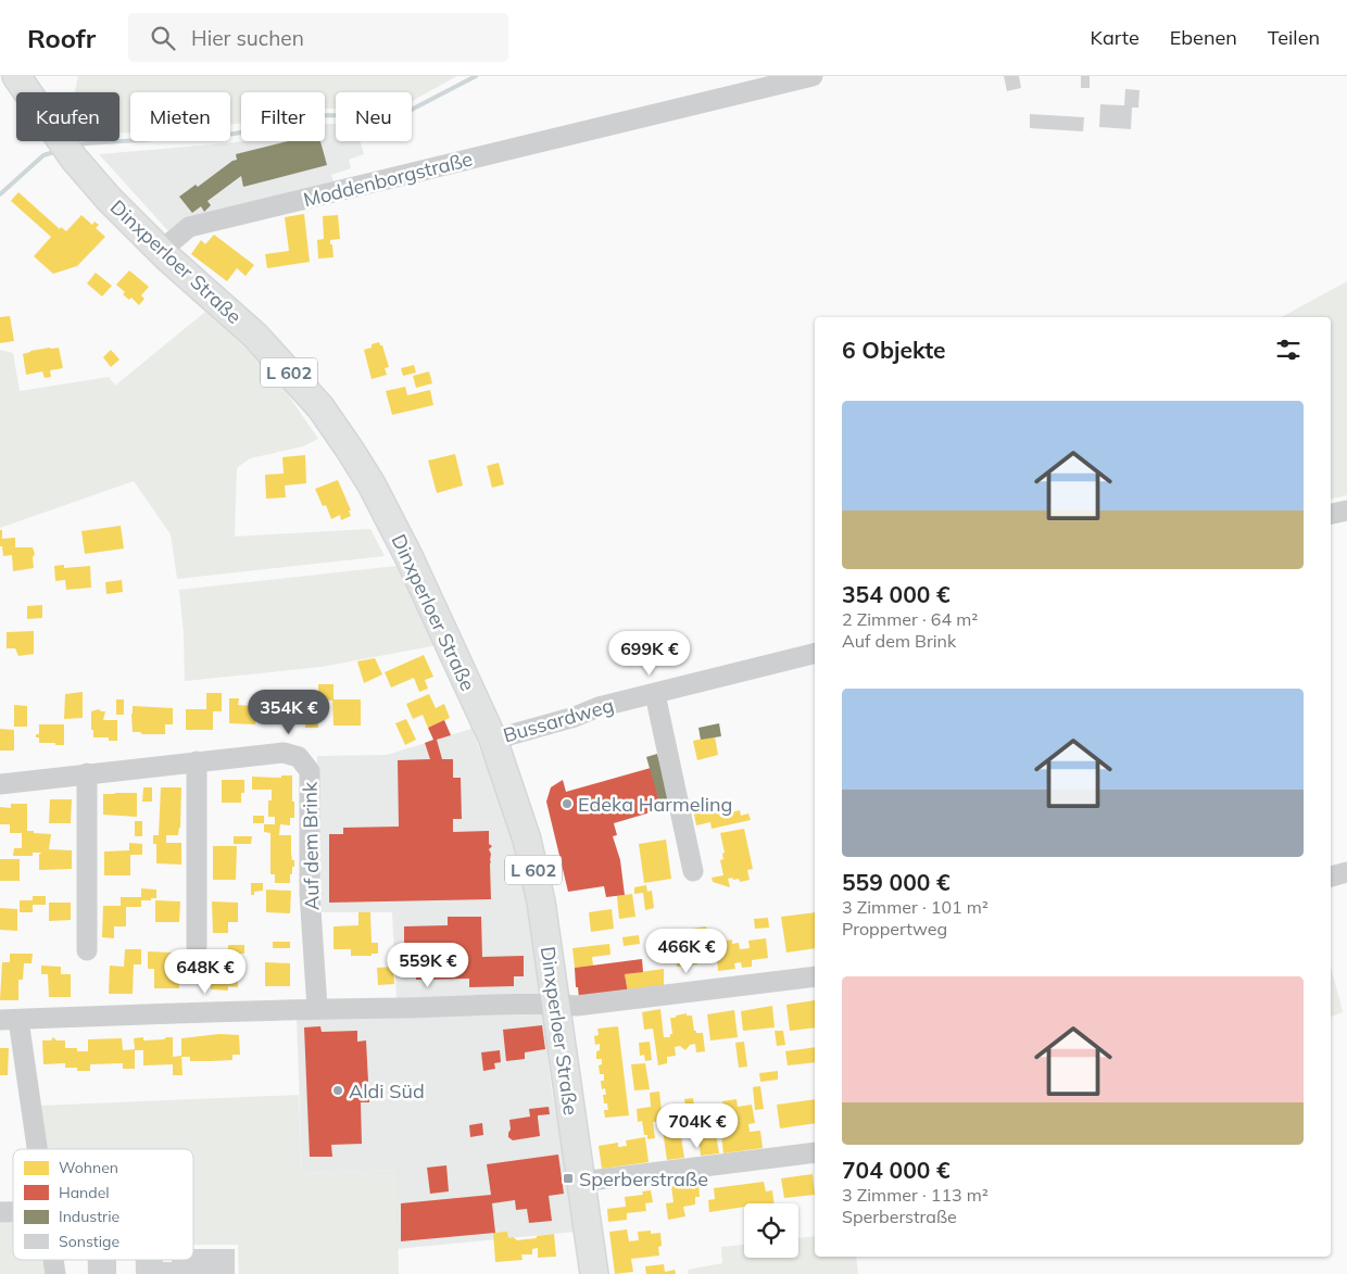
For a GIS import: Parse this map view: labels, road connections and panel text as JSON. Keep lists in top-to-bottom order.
{
  "streets": {
    "main road": ["Dinxperloer Straße", "L 602"],
    "street": ["Moddenborgstraße", "Bussardweg", "Auf dem Brink"]
  },
  "crossings": [
    ["Moddenborgstraße", "Dinxperloer Straße"],
    ["Dinxperloer Straße", "Bussardweg"]
  ],
  "places": {
    "other": ["Edeka Harmeling", "Aldi Süd"],
    "transit": ["Sperberstraße"]
  },
  "legend": [
    "Wohnen",
    "Handel",
    "Industrie",
    "Sonstige"
  ],
  "page": {
    "header": "Roofr",
    "search": "Hier suchen",
    "nav": ["Karte", "Ebenen", "Teilen"],
    "chip": [
      "Kaufen",
      "Mieten",
      "Filter",
      "Neu"
    ],
    "heading": "6 Objekte",
    "list": [
      {
        "name": "354 000 €",
        "note": "2 Zimmer · 64 m² · Auf dem Brink"
      },
      {
        "name": "559 000 €",
        "note": "3 Zimmer · 101 m² · Proppertweg"
      },
      {
        "name": "704 000 €",
        "note": "3 Zimmer · 113 m² · Sperberstraße"
      }
    ],
    "price": [
      "699K €",
      "354K €",
      "466K €",
      "559K €",
      "648K €",
      "704K €"
    ]
  }
}
